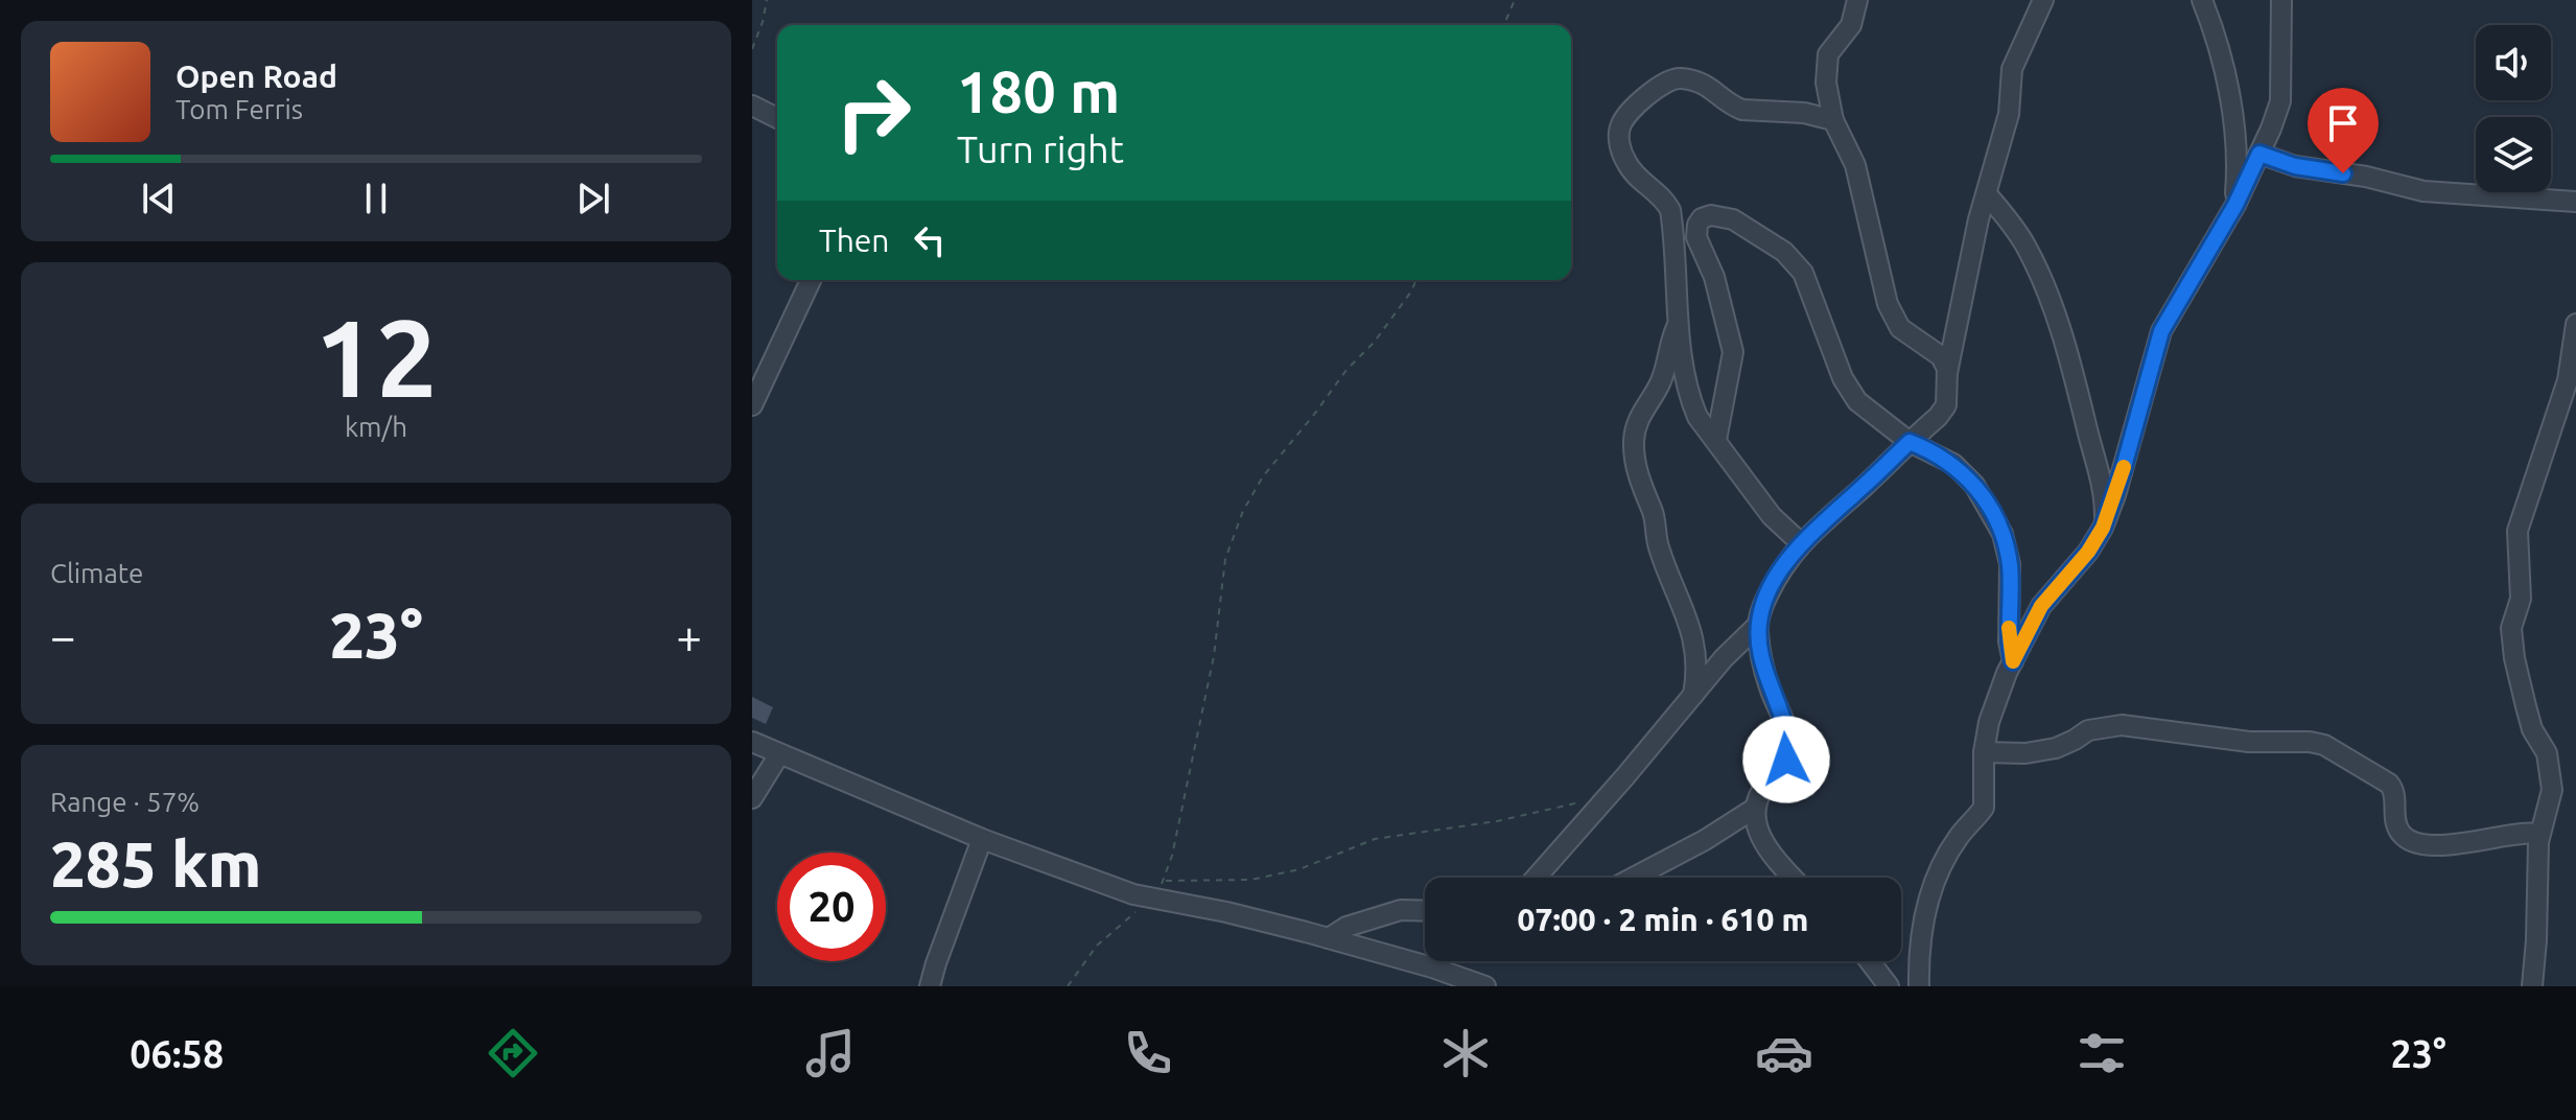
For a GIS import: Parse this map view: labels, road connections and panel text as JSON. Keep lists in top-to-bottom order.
{
  "page": {
    "turn": ["180 m", "Turn right"],
    "song": ["Open Road", "Tom Ferris"],
    "then": "Then",
    "tile": [
      ["12", "km/h"],
      "Climate",
      ["Range · 57%", "285 km"]
    ],
    "heat": ["−", "23°", "+"],
    "limit": "20",
    "trip": "07:00 · 2 min · 610 m",
    "tabs": ["06:58", "23°"]
  }
}
